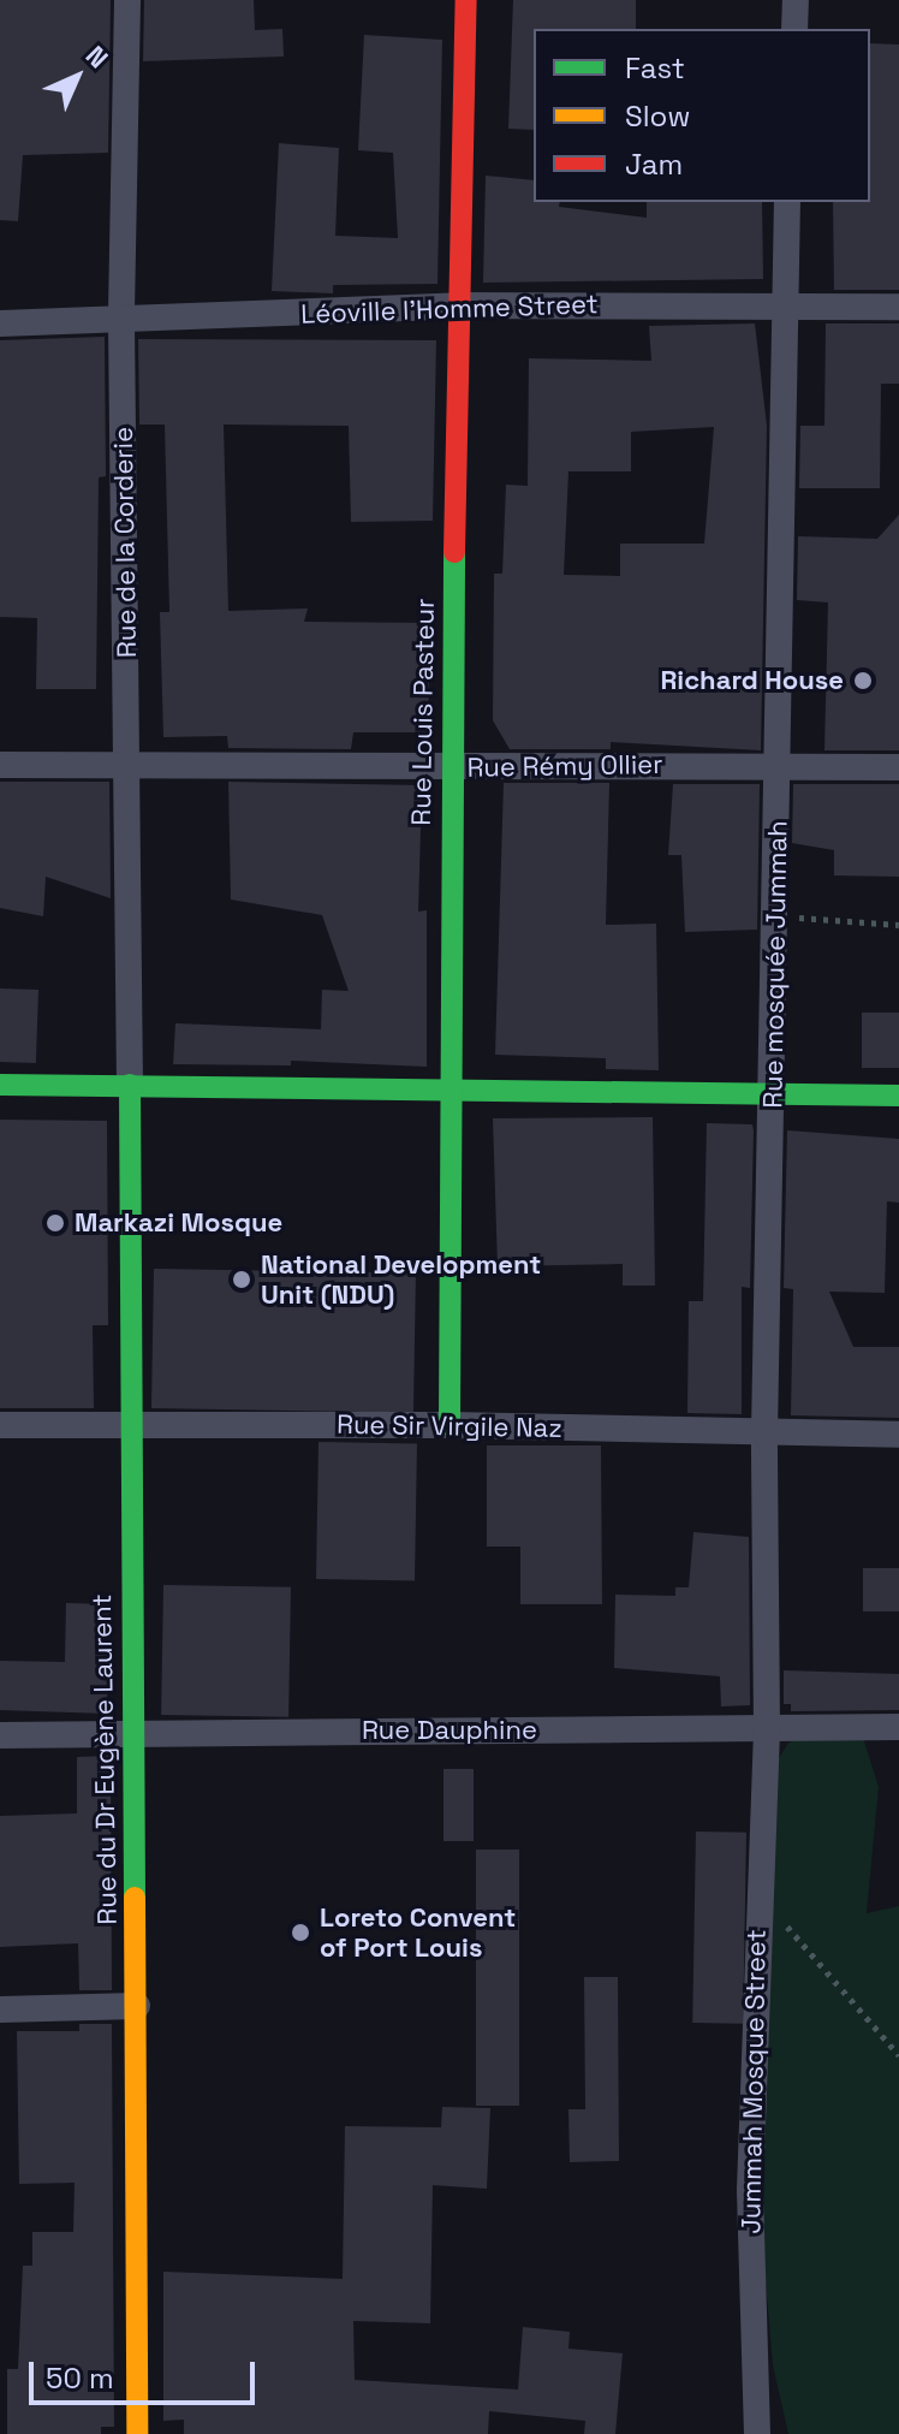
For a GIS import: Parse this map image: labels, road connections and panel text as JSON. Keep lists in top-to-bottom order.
{
  "streets": {
    "main road": ["Rue Louis Pasteur", "Rue du Dr Eugène Laurent"],
    "street": [
      "Léoville l'Homme Street",
      "Rue de la Corderie",
      "Rue Rémy Ollier",
      "Rue mosquée Jummah",
      "Rue Sir Virgile Naz",
      "Rue Dauphine",
      "Jummah Mosque Street"
    ]
  },
  "crossings": [
    ["Léoville l'Homme Street", "Rue de la Corderie"],
    ["Léoville l'Homme Street", "Rue Louis Pasteur"],
    ["Léoville l'Homme Street", "Rue mosquée Jummah"],
    ["Rue de la Corderie", "Rue Rémy Ollier"],
    ["Rue de la Corderie", "Rue du Dr Eugène Laurent"],
    ["Rue Louis Pasteur", "Rue Rémy Ollier"],
    ["Rue Louis Pasteur", "Rue Sir Virgile Naz"],
    ["Rue Rémy Ollier", "Rue mosquée Jummah"],
    ["Rue mosquée Jummah", "Rue Sir Virgile Naz"],
    ["Rue mosquée Jummah", "Rue Dauphine"],
    ["Rue mosquée Jummah", "Jummah Mosque Street"],
    ["Rue Sir Virgile Naz", "Rue du Dr Eugène Laurent"],
    ["Rue Dauphine", "Rue du Dr Eugène Laurent"],
    ["Rue Dauphine", "Jummah Mosque Street"]
  ],
  "places": [
    "Richard House",
    "Markazi Mosque",
    "National Development Unit (NDU)",
    "Loreto Convent of Port Louis"
  ],
  "legend": ["Fast", "Slow", "Jam"],
  "scale_bar": "50 m",
  "north": "top right"
}
